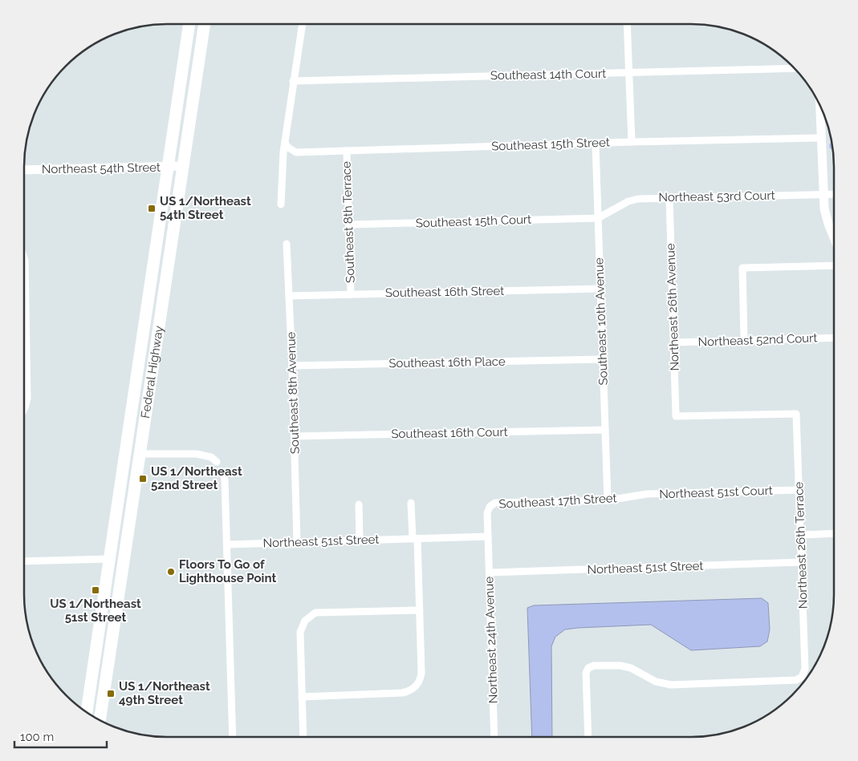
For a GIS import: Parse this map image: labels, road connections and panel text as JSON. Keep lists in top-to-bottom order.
{
  "streets": {
    "main road": ["Federal Highway"],
    "street": [
      "Southeast 14th Court",
      "Southeast 15th Street",
      "Northeast 54th Street",
      "Northeast 53rd Court",
      "Southeast 15th Court",
      "Southeast 8th Terrace",
      "Southeast 16th Street",
      "Northeast 26th Avenue",
      "Southeast 10th Avenue",
      "Northeast 52nd Court",
      "Southeast 16th Place",
      "Southeast 8th Avenue",
      "Southeast 16th Court",
      "Northeast 51st Court",
      "Southeast 17th Street",
      "Northeast 51st Street",
      "Northeast 26th Terrace",
      "Northeast 24th Avenue"
    ]
  },
  "crossings": [
    ["Southeast 15th Street", "Southeast 8th Terrace"],
    ["Southeast 15th Street", "Southeast 10th Avenue"],
    ["Northeast 54th Street", "Federal Highway"],
    ["Northeast 53rd Court", "Southeast 15th Court"],
    ["Northeast 53rd Court", "Northeast 26th Avenue"],
    ["Northeast 53rd Court", "Southeast 10th Avenue"],
    ["Southeast 15th Court", "Southeast 8th Terrace"],
    ["Southeast 15th Court", "Southeast 10th Avenue"],
    ["Southeast 8th Terrace", "Southeast 16th Street"],
    ["Southeast 16th Street", "Southeast 10th Avenue"],
    ["Southeast 16th Street", "Southeast 8th Avenue"],
    ["Northeast 26th Avenue", "Northeast 52nd Court"],
    ["Northeast 26th Avenue", "Northeast 26th Terrace"],
    ["Southeast 10th Avenue", "Southeast 16th Place"],
    ["Southeast 10th Avenue", "Southeast 16th Court"],
    ["Southeast 10th Avenue", "Southeast 17th Street"],
    ["Southeast 16th Place", "Southeast 8th Avenue"],
    ["Southeast 8th Avenue", "Southeast 16th Court"],
    ["Southeast 8th Avenue", "Northeast 51st Street"],
    ["Northeast 51st Court", "Southeast 17th Street"],
    ["Northeast 51st Court", "Northeast 26th Terrace"],
    ["Southeast 17th Street", "Northeast 51st Street"],
    ["Southeast 17th Street", "Northeast 24th Avenue"],
    ["Northeast 51st Street", "Northeast 26th Terrace"],
    ["Northeast 51st Street", "Northeast 24th Avenue"]
  ],
  "places": {
    "transit": [
      "US 1/Northeast 54th Street",
      "US 1/Northeast 52nd Street",
      "US 1/Northeast 51st Street",
      "US 1/Northeast 49th Street"
    ],
    "other": ["Floors To Go of Lighthouse Point"]
  },
  "scale_bar": "100 m"
}
